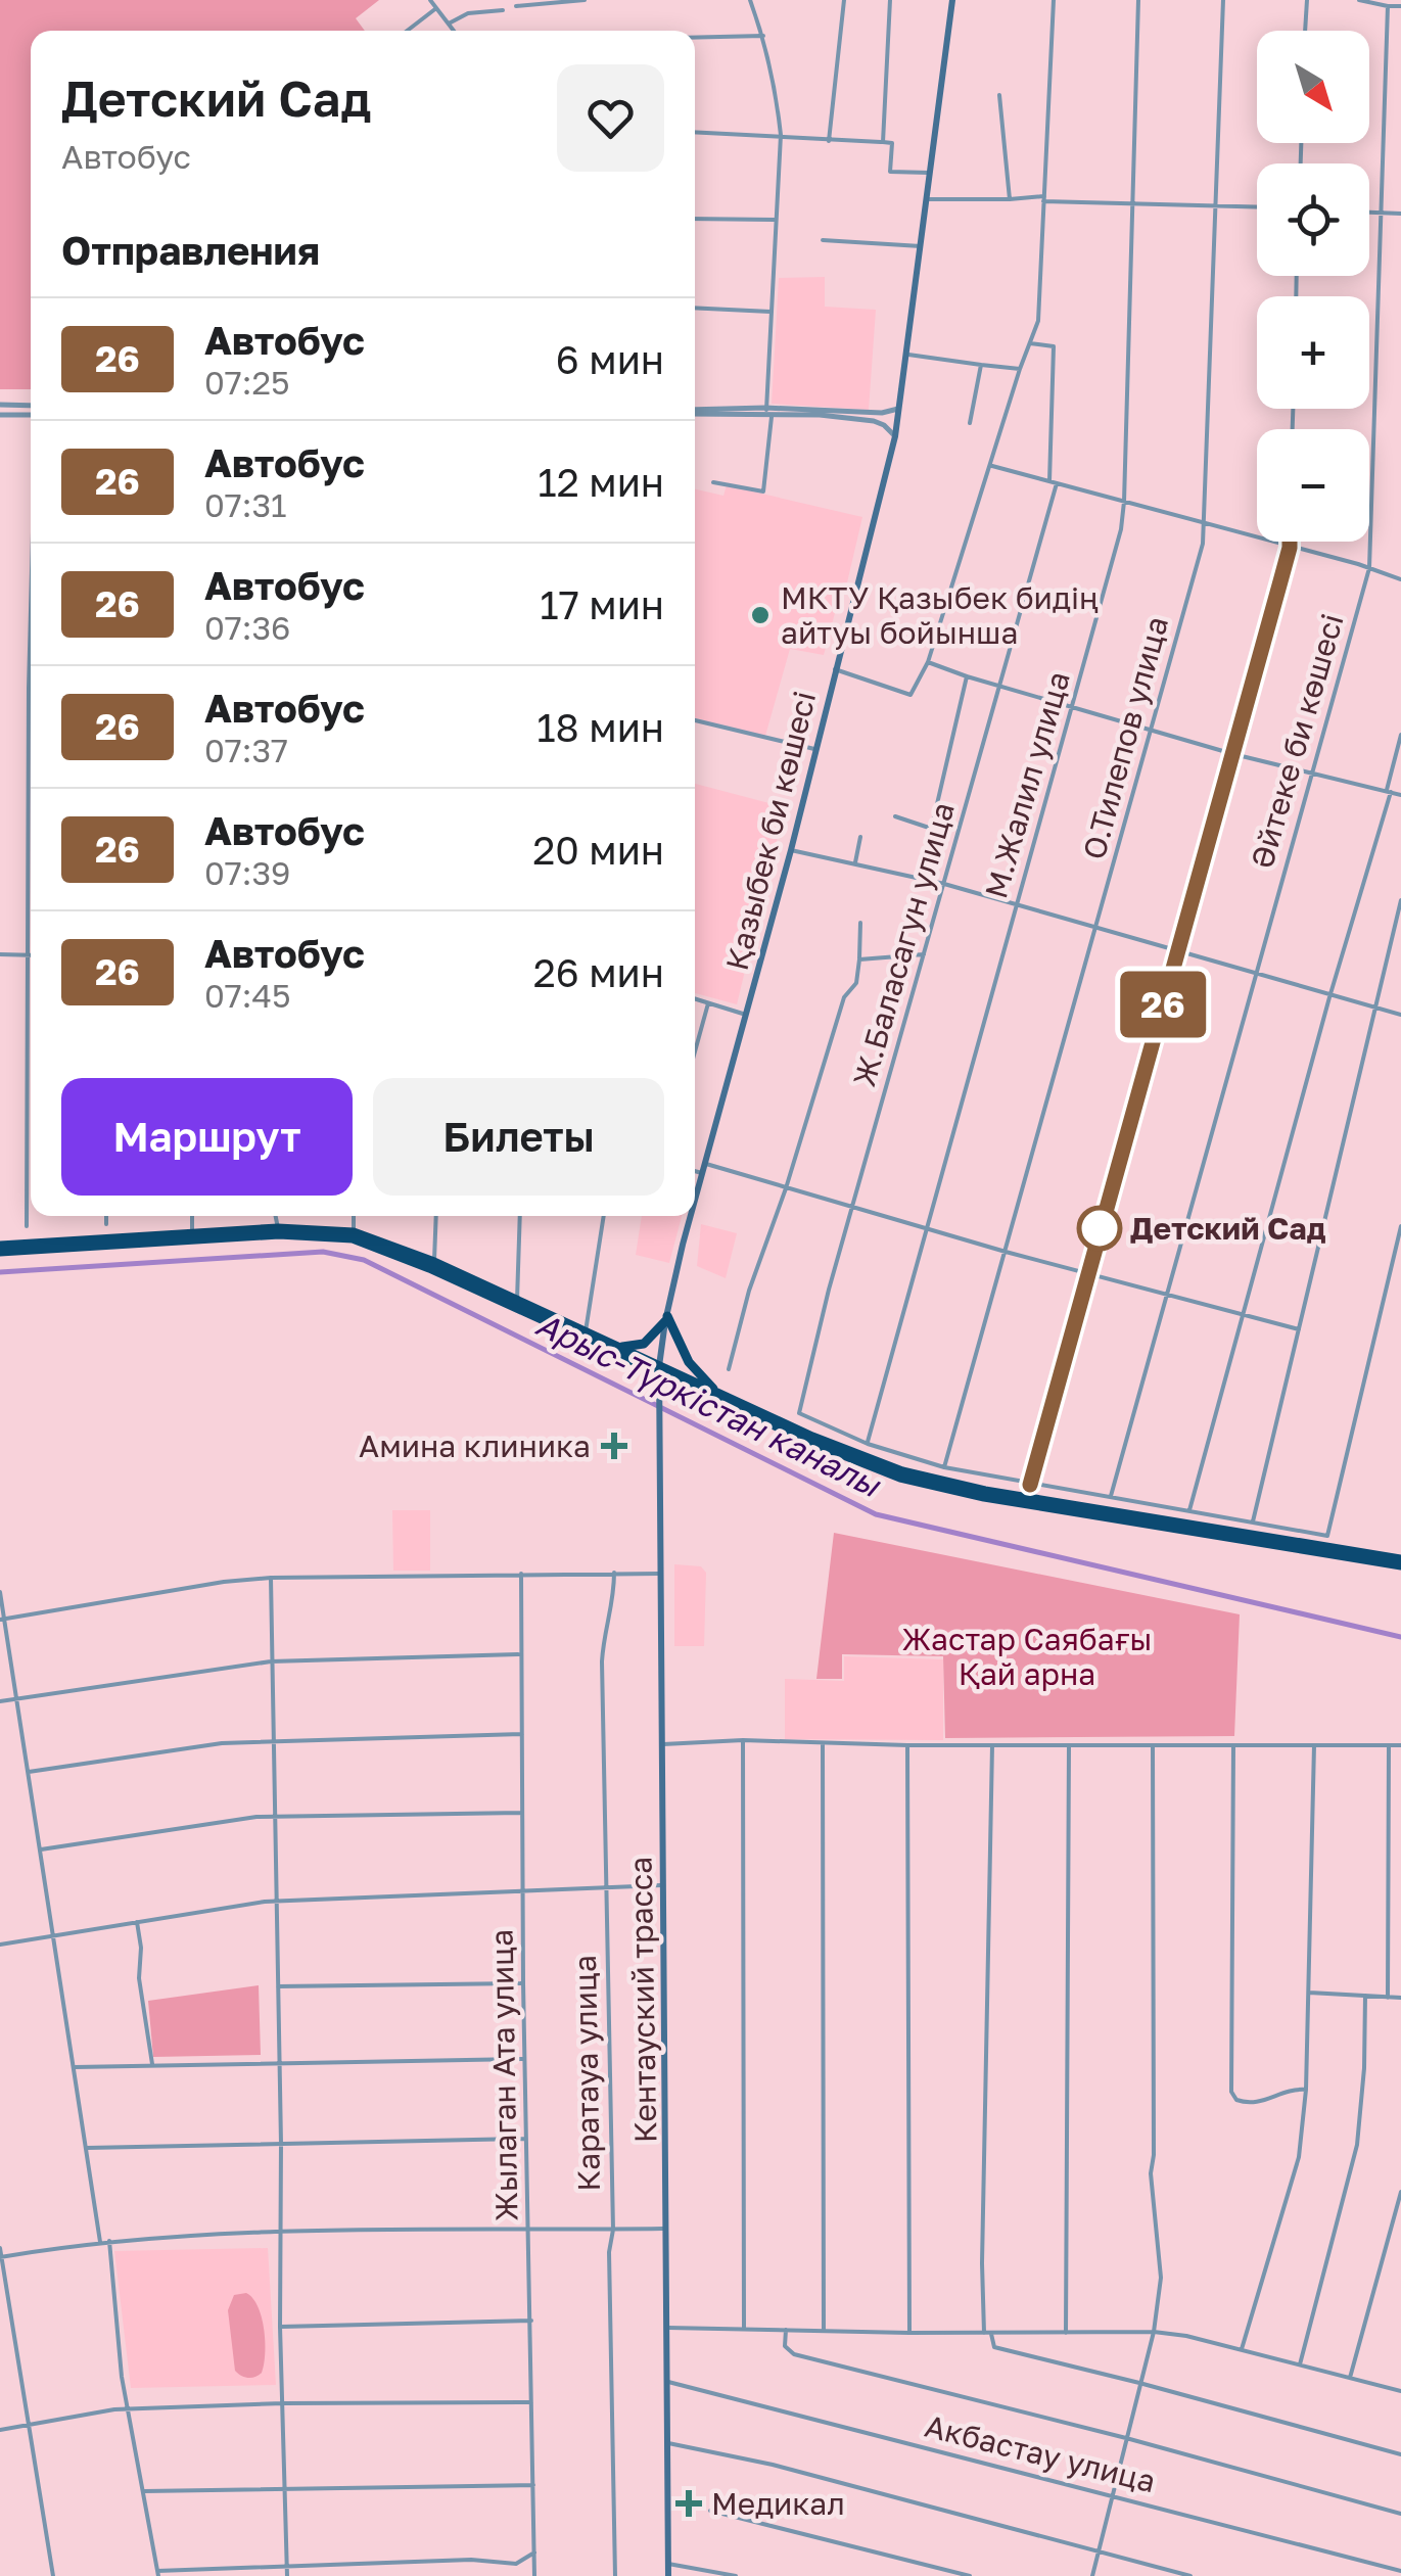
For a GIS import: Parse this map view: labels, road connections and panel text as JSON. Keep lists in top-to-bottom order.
{
  "streets": {
    "main road": ["Қазыбек би көшесі", "Кентауский трасса"],
    "street": [
      "О.Тилепов улица",
      "Әйтеке би көшесі",
      "М.Жалил улица",
      "Ж.Баласагун улица",
      "Каратауа улица",
      "Жылаган Ата улица",
      "Акбастау улица"
    ]
  },
  "crossings": [
    ["М.Жалил улица", "Ж.Баласагун улица"],
    ["Қазыбек би көшесі", "Кентауский трасса"],
    ["Кентауский трасса", "Акбастау улица"]
  ],
  "water": ["Арыс-Түркістан каналы"],
  "parks": ["Жастар Саябағы Қай арна"],
  "places": {
    "other": ["МКТУ Қазыбек бидің айтуы бойынша", "Детский Сад"],
    "health": ["Амина клиника", "Медикал"]
  },
  "lines": ["bus line 26"],
  "north": "bottom right",
  "page": {
    "on_map": "26",
    "map_buttons": ["+", "−"],
    "heading": [
      ["Детский Сад", "Автобус"],
      "Отправления"
    ],
    "list": [
      {
        "mark": "26",
        "name": "Автобус",
        "note": "07:25",
        "value": "6 мин"
      },
      {
        "mark": "26",
        "name": "Автобус",
        "note": "07:31",
        "value": "12 мин"
      },
      {
        "mark": "26",
        "name": "Автобус",
        "note": "07:36",
        "value": "17 мин"
      },
      {
        "mark": "26",
        "name": "Автобус",
        "note": "07:37",
        "value": "18 мин"
      },
      {
        "mark": "26",
        "name": "Автобус",
        "note": "07:39",
        "value": "20 мин"
      },
      {
        "mark": "26",
        "name": "Автобус",
        "note": "07:45",
        "value": "26 мин"
      }
    ],
    "buttons": ["Маршрут", "Билеты"]
  }
}
